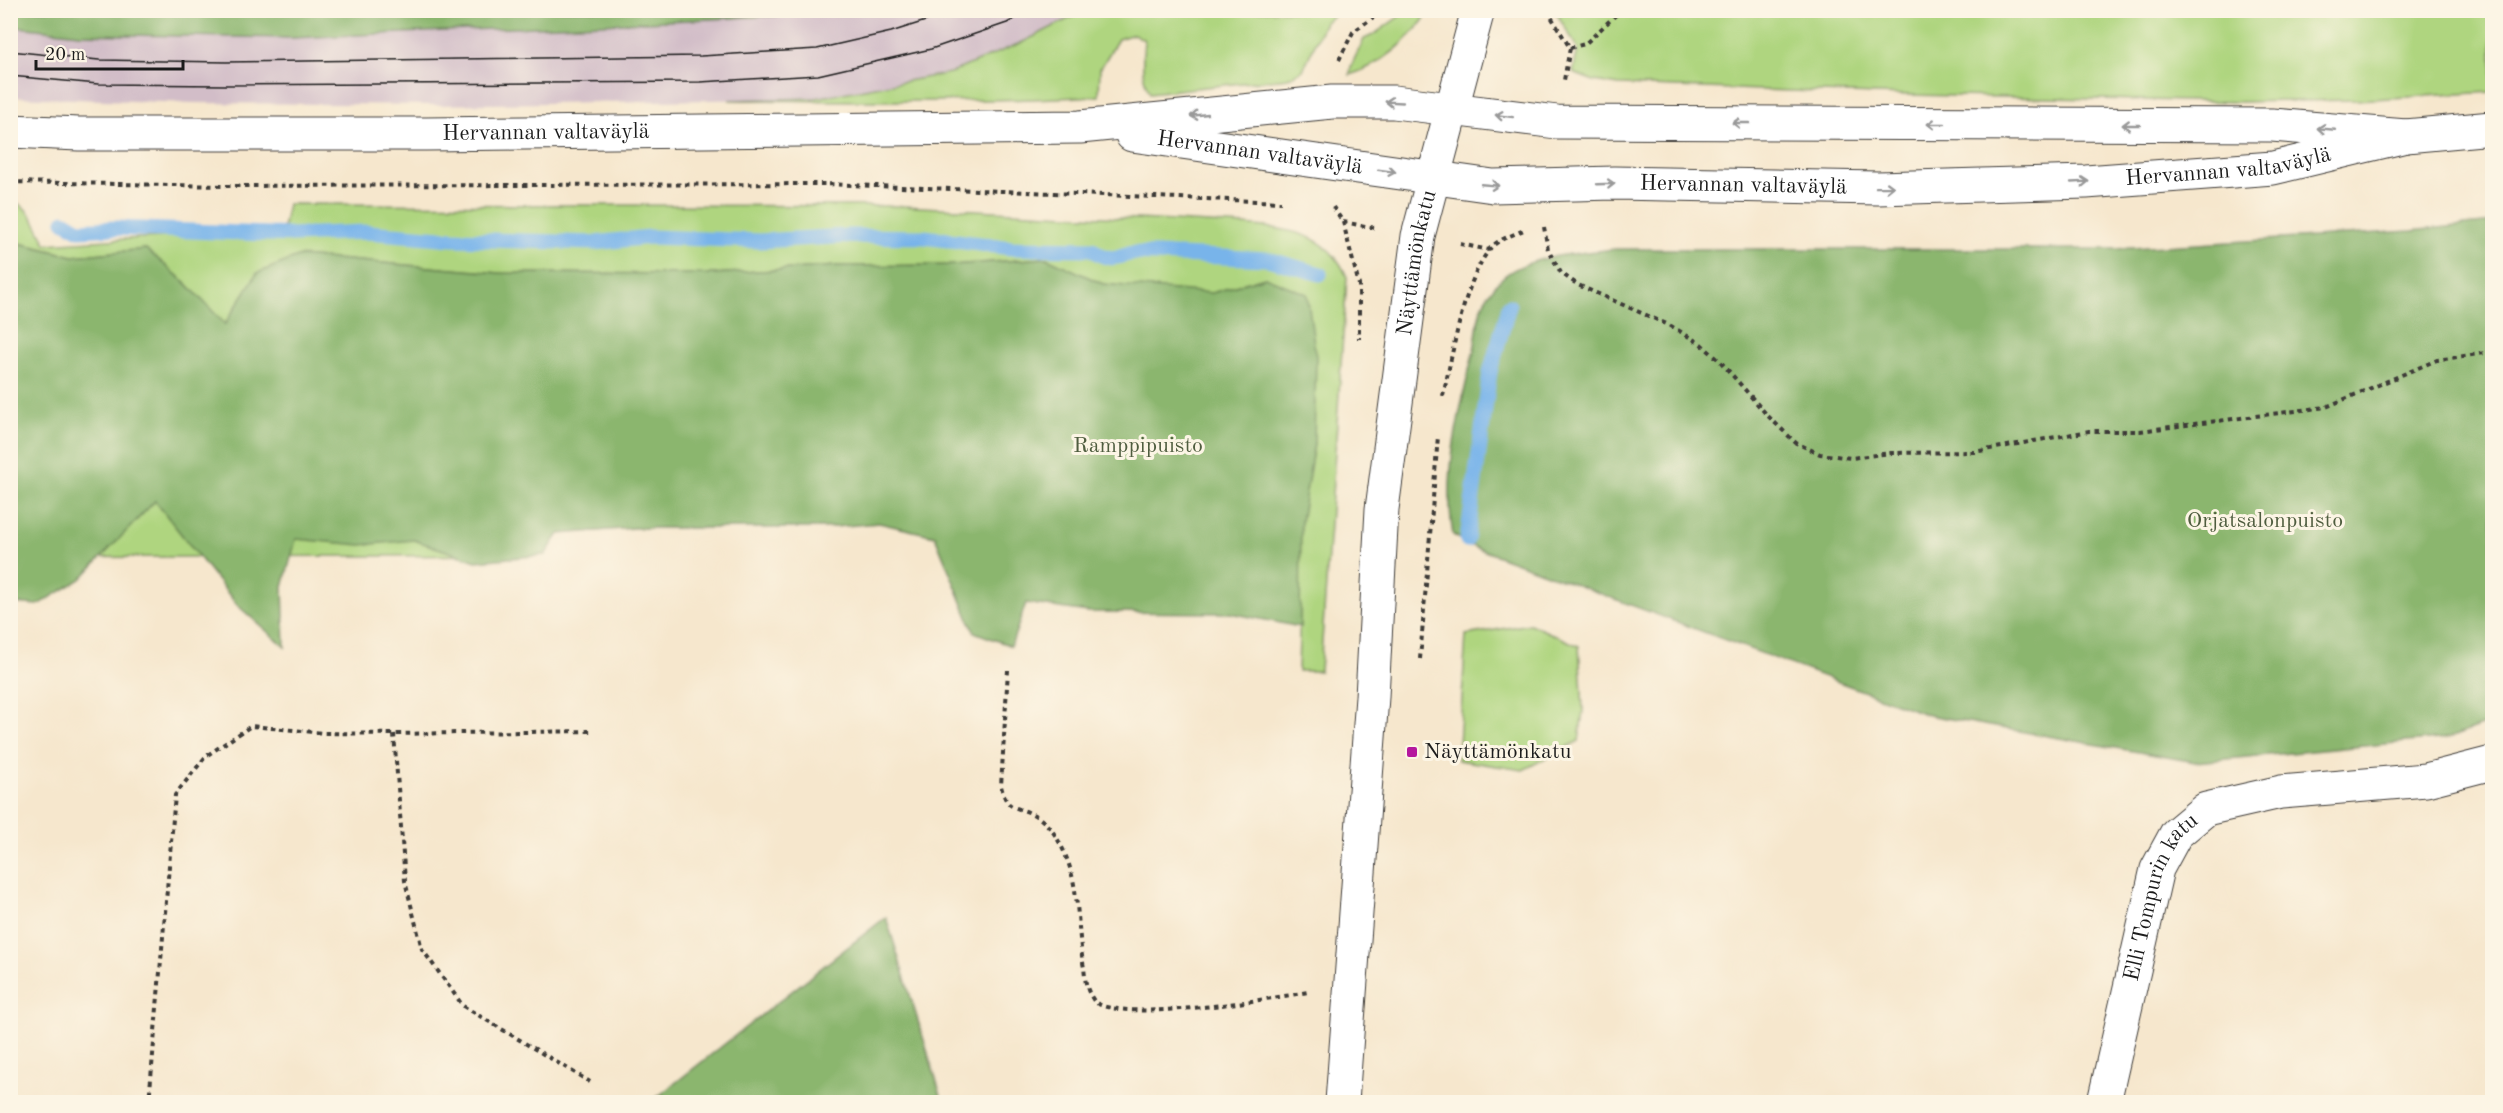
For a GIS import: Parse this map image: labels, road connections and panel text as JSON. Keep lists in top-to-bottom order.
{
  "streets": {
    "main road": ["Hervannan valtaväylä", "Näyttämönkatu", "Elli Tompurin katu"]
  },
  "crossings": [
    ["Hervannan valtaväylä", "Näyttämönkatu"]
  ],
  "parks": ["Ramppipuisto", "Orjatsalonpuisto"],
  "places": {
    "transit": ["Näyttämönkatu"]
  },
  "scale_bar": "20 m"
}
